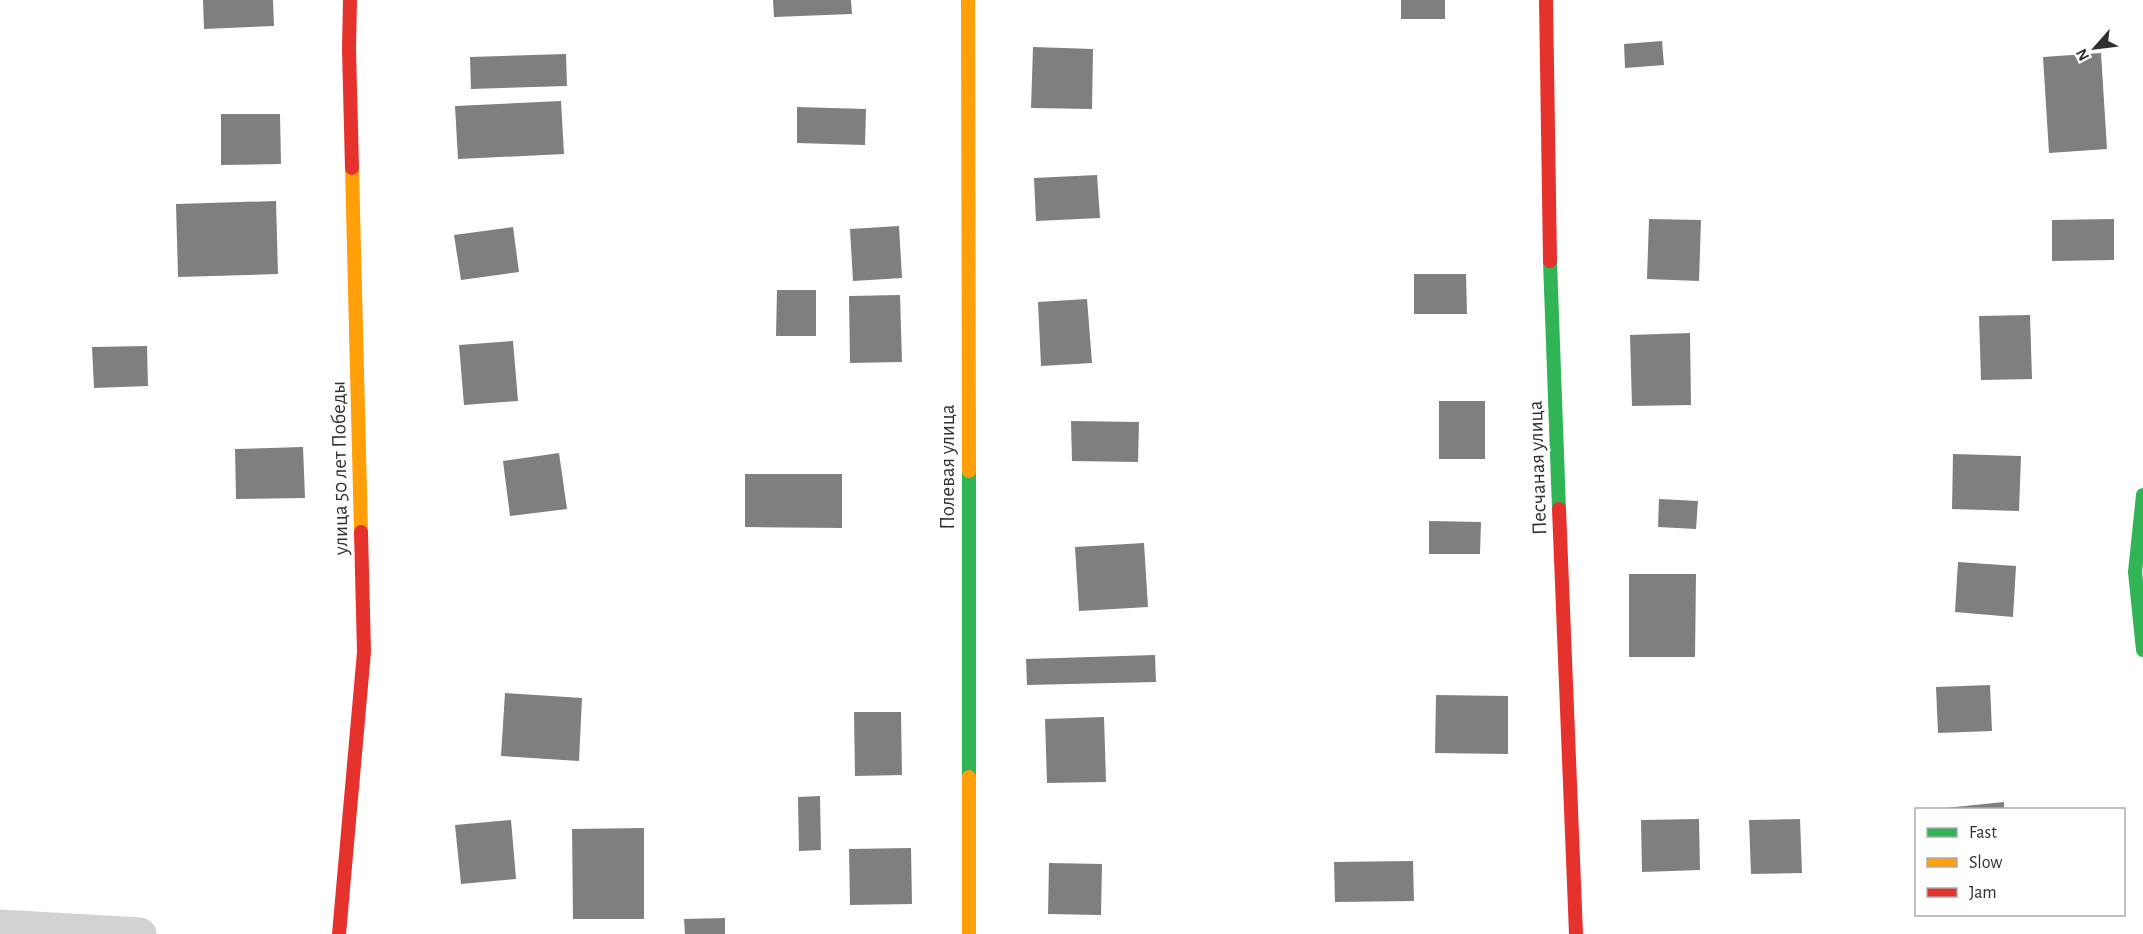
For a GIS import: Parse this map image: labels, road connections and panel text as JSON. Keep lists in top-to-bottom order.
{
  "streets": {
    "street": ["Полевая улица", "улица 50 лет Победы", "Песчаная улица"]
  },
  "legend": ["Fast", "Slow", "Jam"],
  "north": "bottom left"
}
